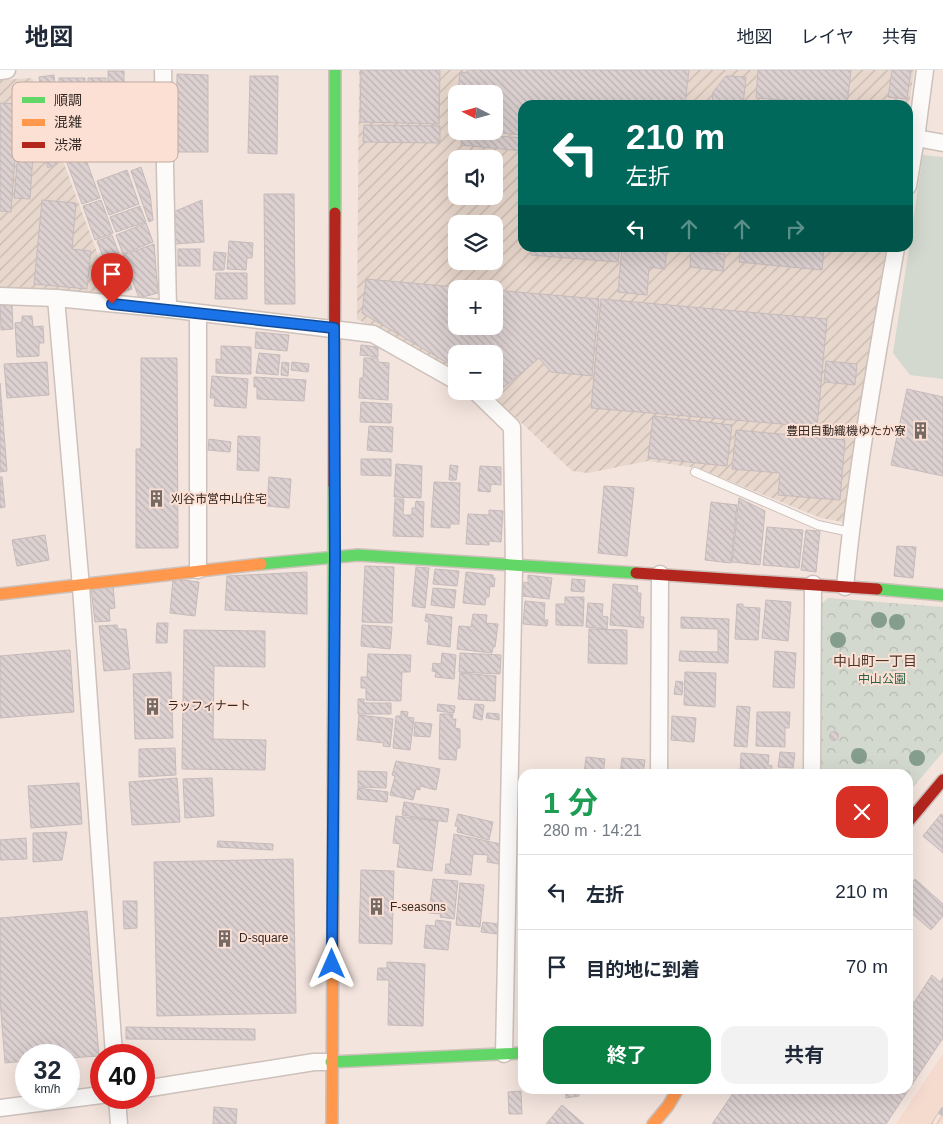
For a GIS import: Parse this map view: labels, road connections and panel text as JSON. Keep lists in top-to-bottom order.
{
  "districts": ["中山町一丁目"],
  "parks": ["中山公園"],
  "places": {
    "building": [
      "豊田自動織機ゆたか寮",
      "刈谷市営中山住宅",
      "ラッフィナート",
      "F-seasons",
      "D-square"
    ]
  },
  "legend": ["順調", "混雑", "渋滞"],
  "north": "left",
  "page": {
    "header": "地図",
    "nav": ["地図", "レイヤ", "共有"],
    "map_buttons": ["+", "−"],
    "turn": ["210 m", "左折"],
    "heading": ["1 分", "280 m · 14:21"],
    "list": [
      {
        "name": "左折",
        "value": "210 m"
      },
      {
        "name": "目的地に到着",
        "value": "70 m"
      }
    ],
    "buttons": ["終了", "共有"],
    "speed": "32 km/h",
    "limit": "40"
  }
}
